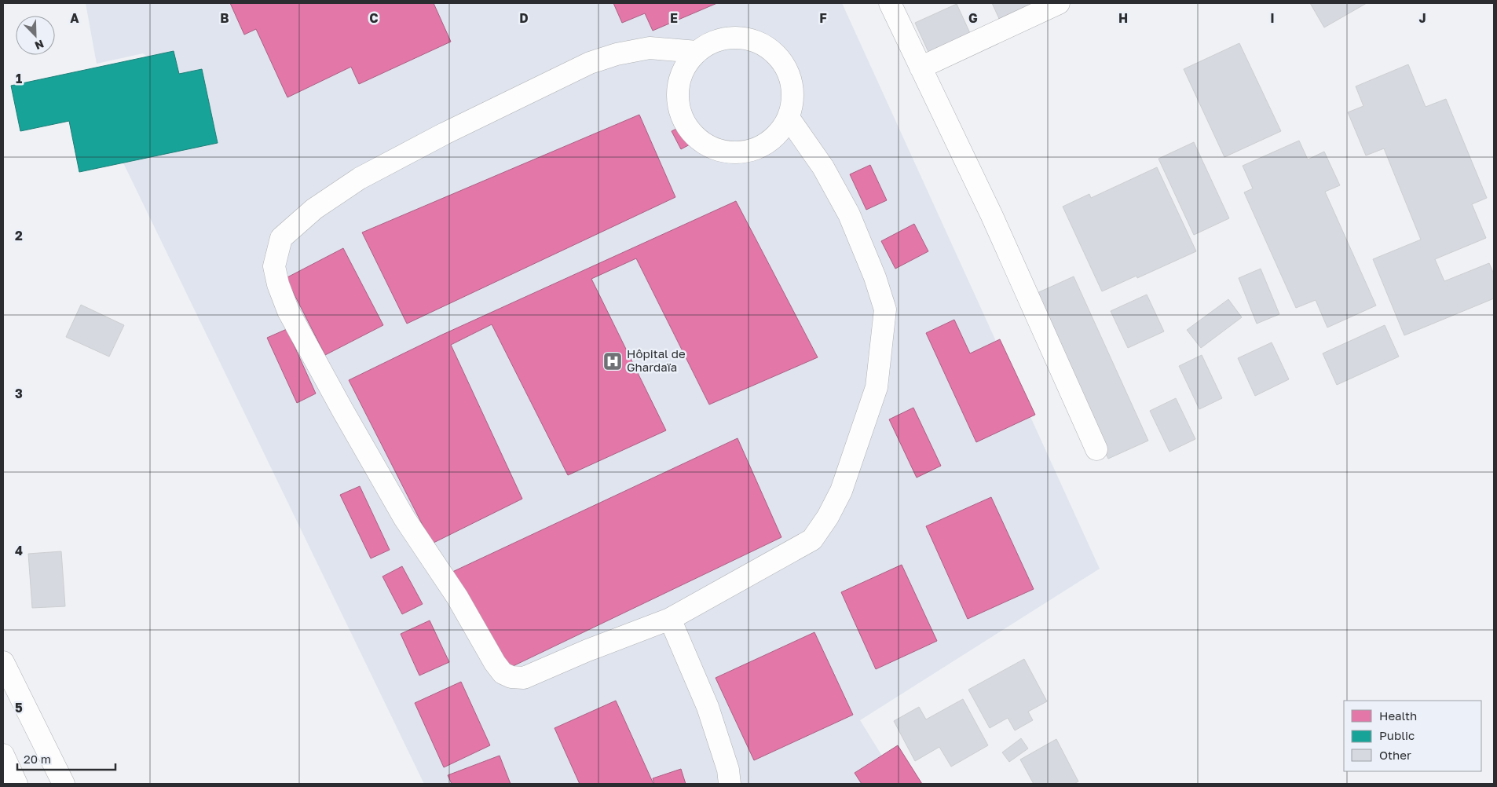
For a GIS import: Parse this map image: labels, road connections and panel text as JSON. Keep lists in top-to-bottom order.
{
  "places": {
    "hospital": ["Hôpital de Ghardaïa"]
  },
  "legend": ["Health", "Public", "Other"],
  "scale_bar": "20 m",
  "north": "bottom right",
  "grid": {
    "columns": [
      "A",
      "B",
      "C",
      "D",
      "E",
      "F",
      "G",
      "H",
      "I",
      "J"
    ],
    "rows": [
      "1",
      "2",
      "3",
      "4",
      "5"
    ]
  }
}
